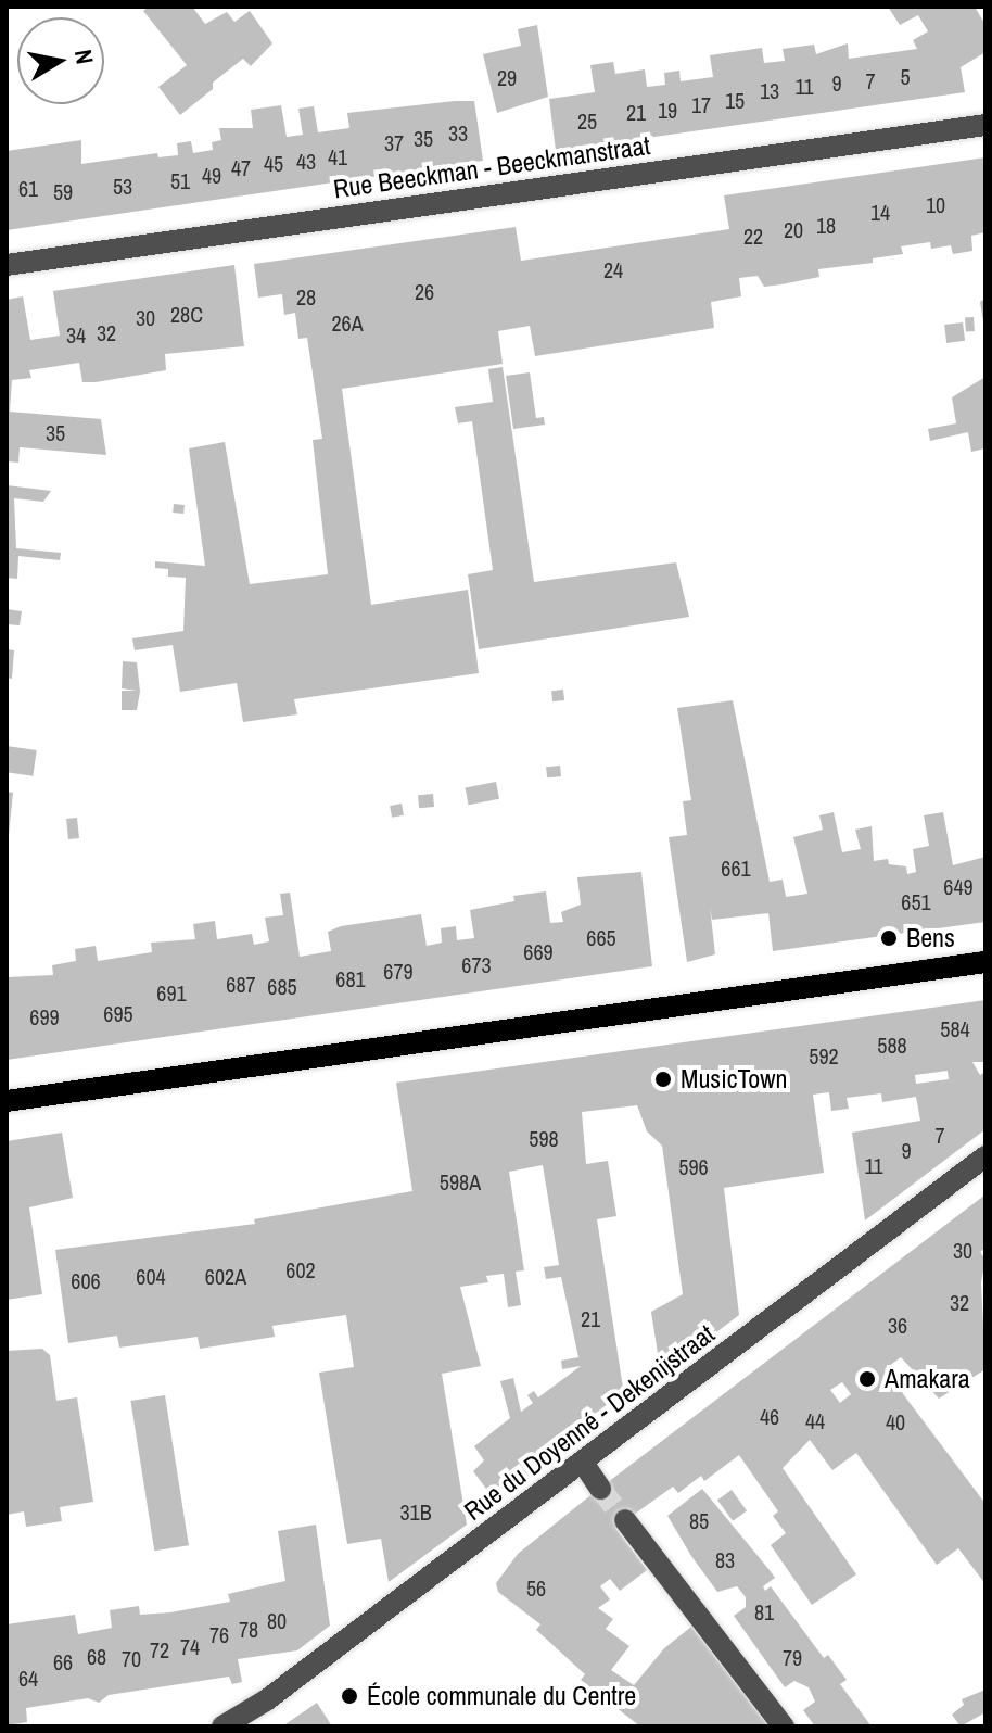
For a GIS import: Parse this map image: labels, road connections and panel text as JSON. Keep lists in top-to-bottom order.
{
  "streets": {
    "street": ["Rue Beeckman - Beeckmanstraat", "Rue du Doyenné - Dekenijstraat"]
  },
  "places": [
    "Bens",
    "MusicTown",
    "Amakara",
    "École communale du Centre"
  ],
  "house_numbers": [
    "5",
    "29",
    "7",
    "9",
    "11",
    "13",
    "15",
    "17",
    "19",
    "21",
    "25",
    "33",
    "35",
    "37",
    "41",
    "43",
    "45",
    "47",
    "49",
    "51",
    "53",
    "61",
    "59",
    "10",
    "14",
    "18",
    "20",
    "22",
    "24",
    "26",
    "28",
    "28C",
    "30",
    "26A",
    "32",
    "34",
    "35",
    "661",
    "649",
    "651",
    "665",
    "669",
    "673",
    "679",
    "681",
    "687",
    "685",
    "691",
    "695",
    "699",
    "584",
    "588",
    "592",
    "7",
    "598",
    "9",
    "11",
    "596",
    "598A",
    "30",
    "602",
    "604",
    "602A",
    "606",
    "32",
    "21",
    "36",
    "46",
    "44",
    "40",
    "31B",
    "85",
    "83",
    "56",
    "81",
    "80",
    "78",
    "76",
    "74",
    "72",
    "68",
    "79",
    "70",
    "66",
    "64"
  ],
  "north": "right"
}
